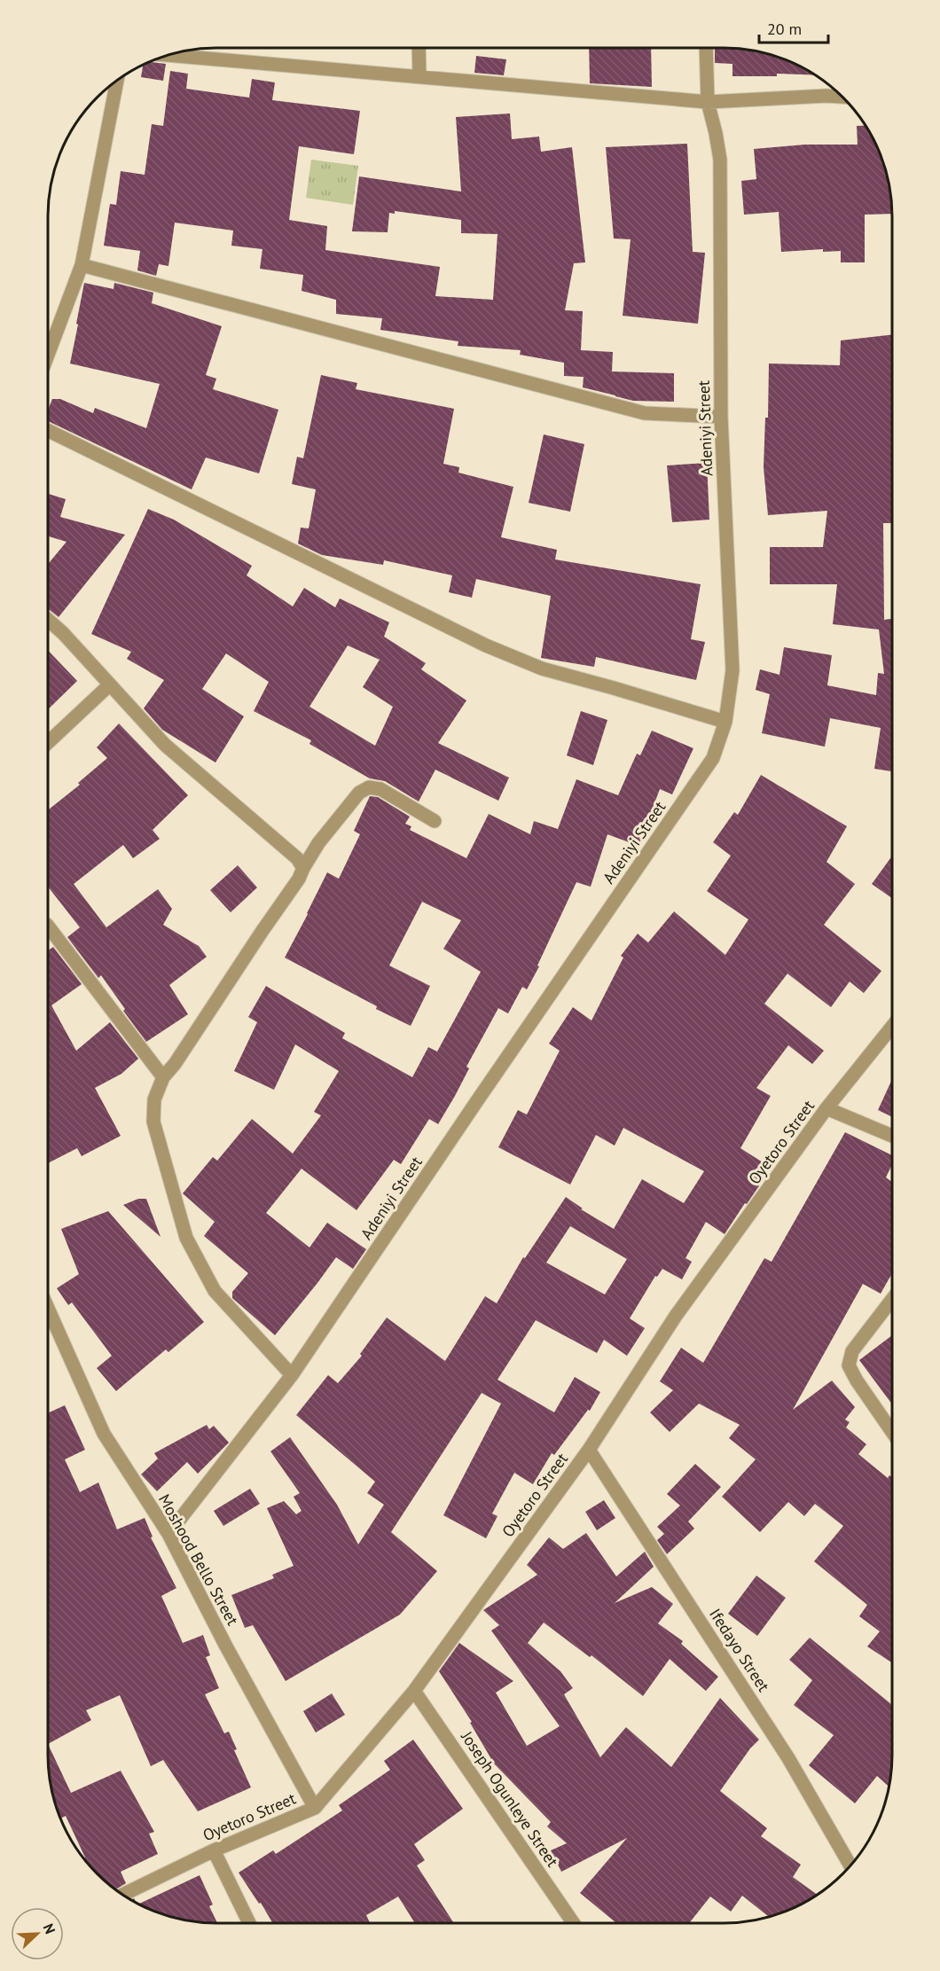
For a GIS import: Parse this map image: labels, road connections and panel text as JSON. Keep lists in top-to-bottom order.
{
  "streets": {
    "street": [
      "Adeniyi Street",
      "Oyetoro Street",
      "Moshood Bello Street",
      "Ifedayo Street",
      "Joseph Ogunleye Street"
    ]
  },
  "crossings": [
    ["Adeniyi Street", "Moshood Bello Street"],
    ["Oyetoro Street", "Moshood Bello Street"],
    ["Oyetoro Street", "Ifedayo Street"],
    ["Oyetoro Street", "Joseph Ogunleye Street"]
  ],
  "scale_bar": "20 m",
  "north": "top right"
}
